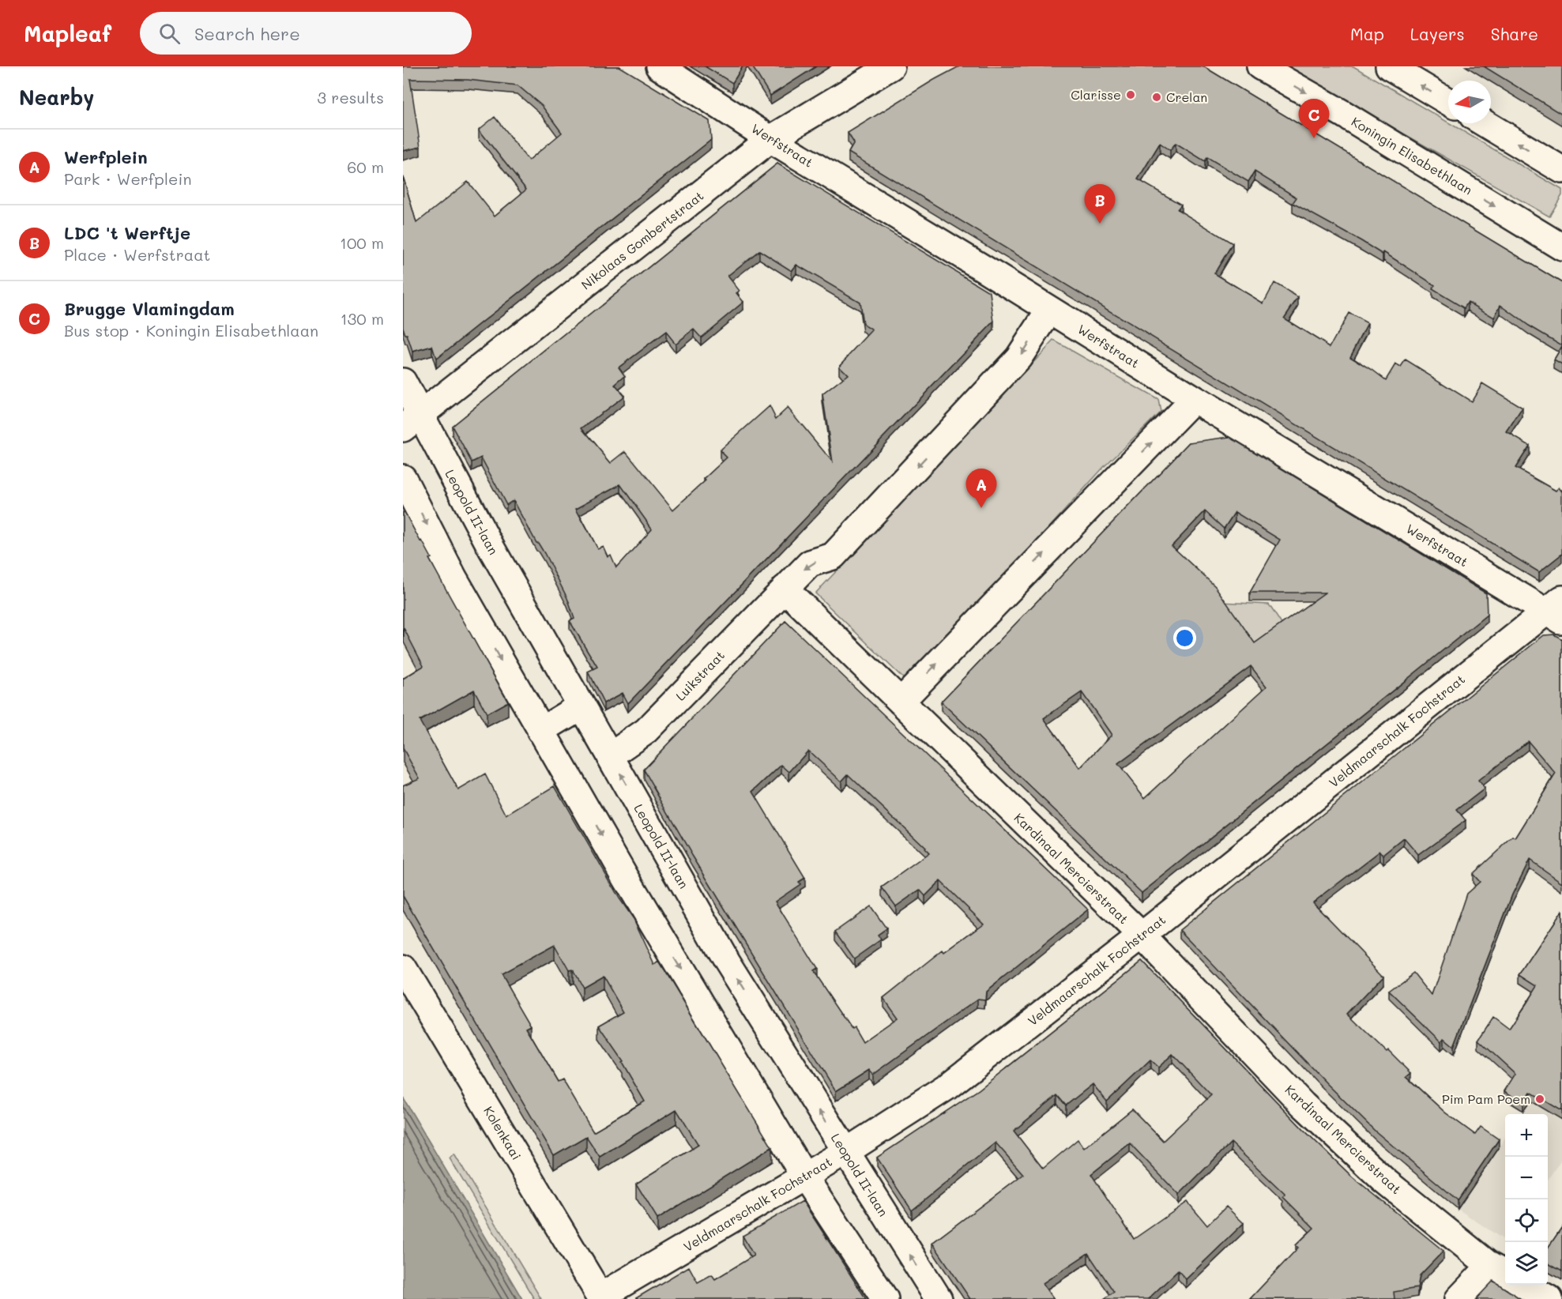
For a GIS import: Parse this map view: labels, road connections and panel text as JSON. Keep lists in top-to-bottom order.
{
  "streets": {
    "street": [
      "Werfstraat",
      "Koningin Elisabethlaan",
      "Nikolaas Gombertstraat",
      "Leopold II-laan",
      "Luikstraat",
      "Veldmaarschalk Fochstraat",
      "Kardinaal Mercierstraat",
      "Kolenkaai"
    ]
  },
  "crossings": [
    ["Werfstraat", "Nikolaas Gombertstraat"],
    ["Werfstraat", "Luikstraat"],
    ["Werfstraat", "Veldmaarschalk Fochstraat"],
    ["Nikolaas Gombertstraat", "Leopold II-laan"],
    ["Leopold II-laan", "Luikstraat"],
    ["Leopold II-laan", "Veldmaarschalk Fochstraat"],
    ["Luikstraat", "Kardinaal Mercierstraat"],
    ["Veldmaarschalk Fochstraat", "Kardinaal Mercierstraat"],
    ["Veldmaarschalk Fochstraat", "Kolenkaai"]
  ],
  "places": ["Clarisse", "Crelan", "Pim Pam Poem"],
  "north": "left",
  "page": {
    "header": "Mapleaf",
    "search": "Search here",
    "nav": ["Map", "Layers", "Share"],
    "heading": ["Nearby", "3 results"],
    "pins": ["C", "B", "A"],
    "list": [
      {
        "mark": "A",
        "name": "Werfplein",
        "note": "Park · Werfplein",
        "value": "60 m"
      },
      {
        "mark": "B",
        "name": "LDC 't Werftje",
        "note": "Place · Werfstraat",
        "value": "100 m"
      },
      {
        "mark": "C",
        "name": "Brugge Vlamingdam",
        "note": "Bus stop · Koningin Elisabethlaan",
        "value": "130 m"
      }
    ],
    "map_buttons": ["+", "−"]
  }
}
